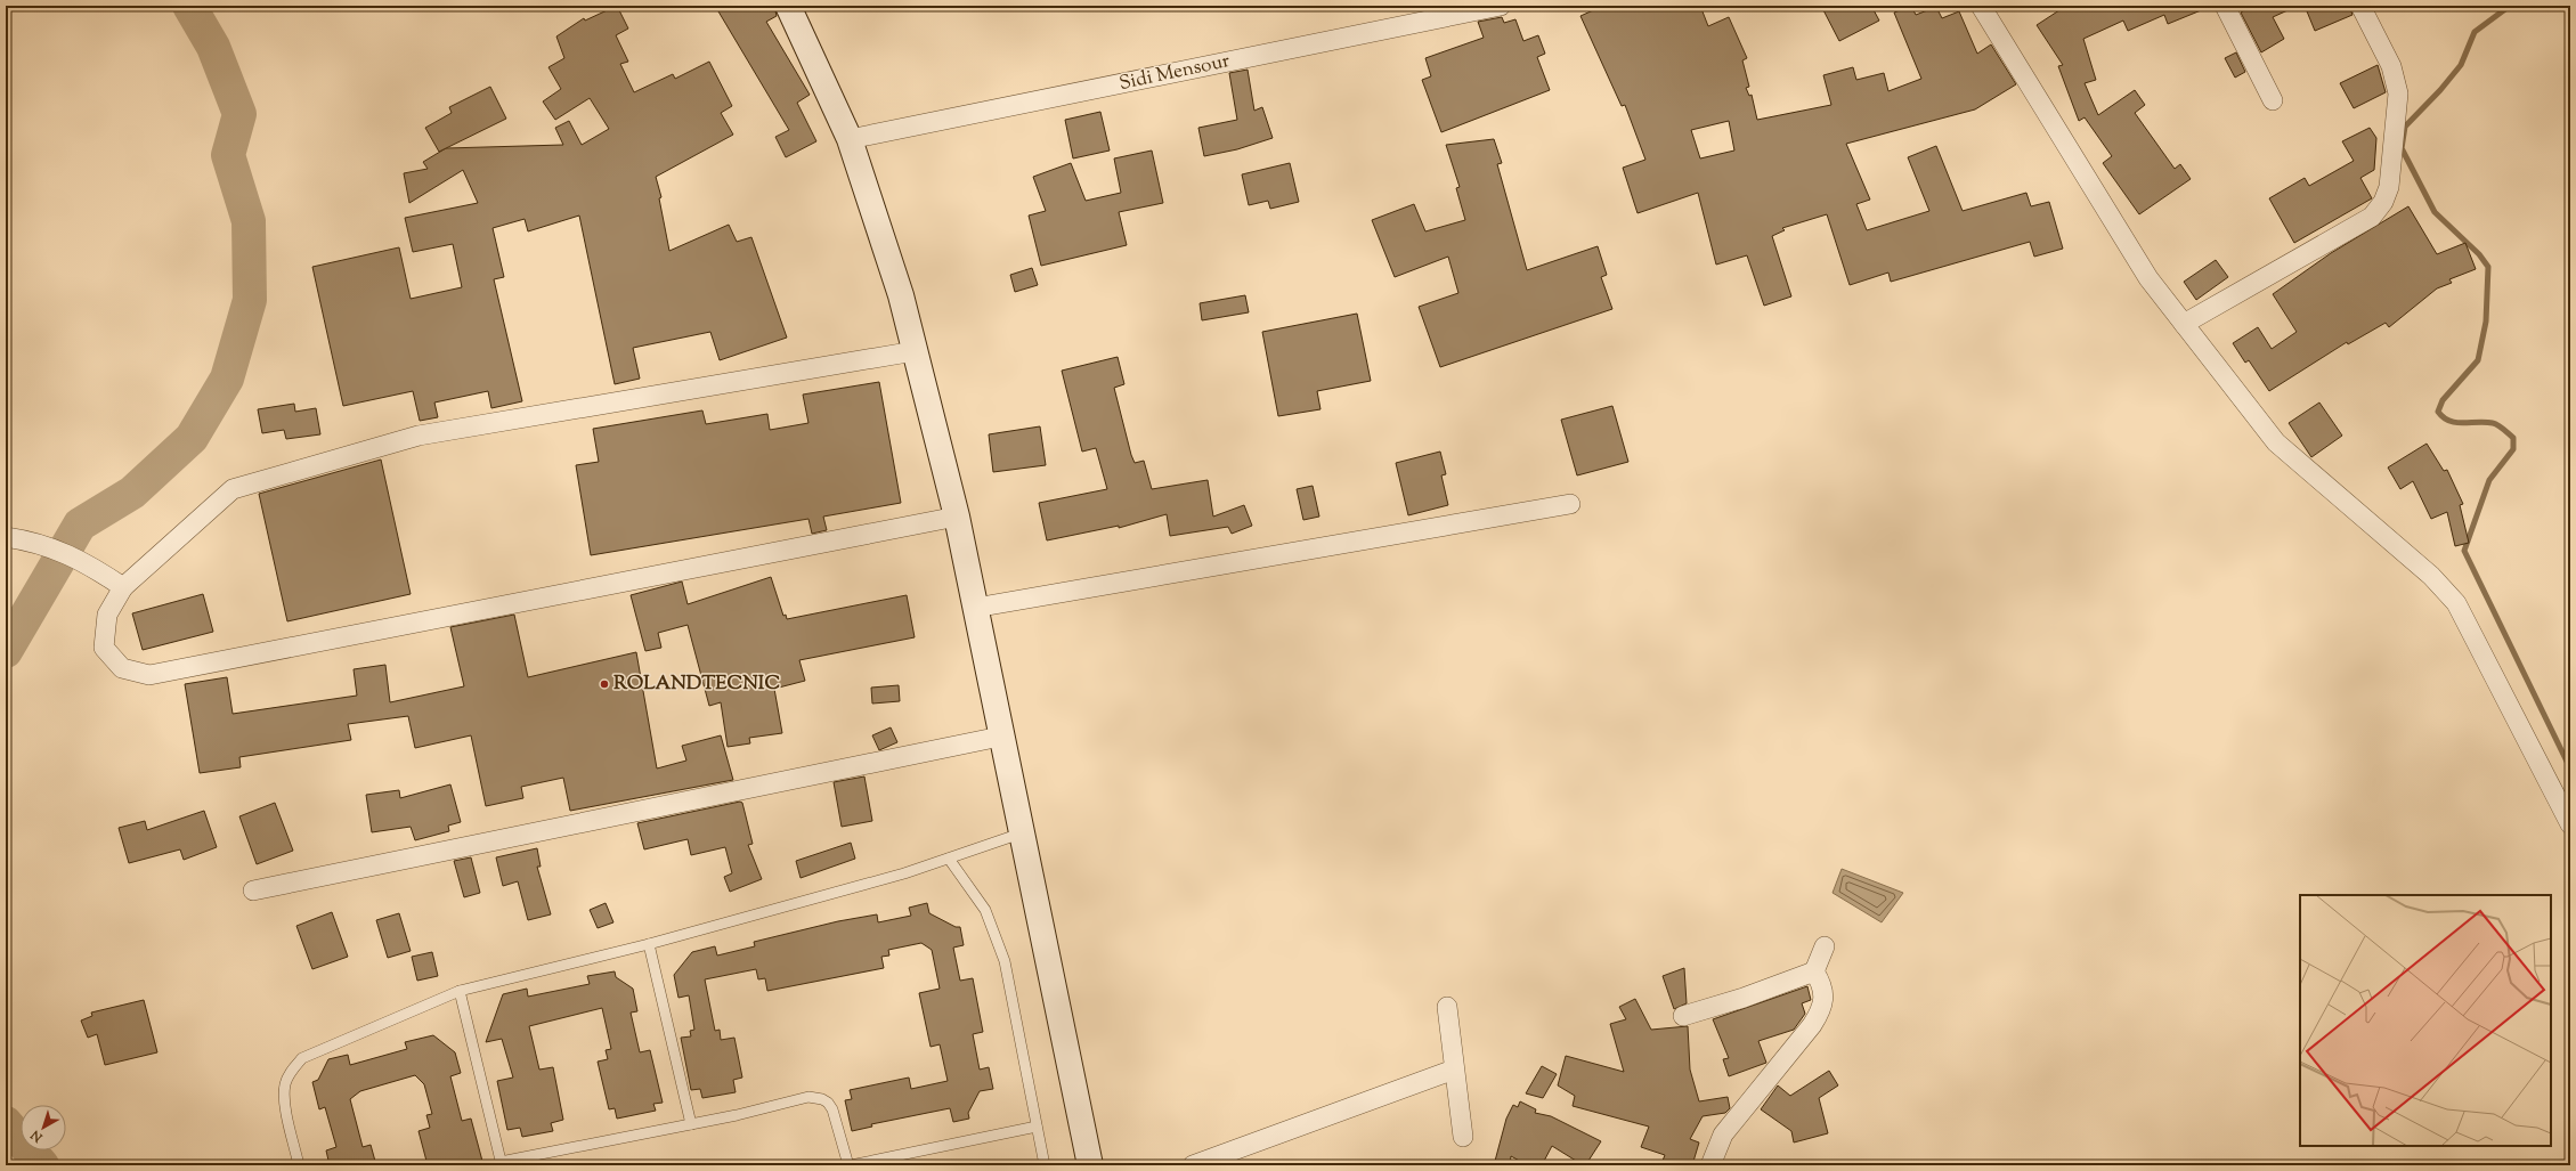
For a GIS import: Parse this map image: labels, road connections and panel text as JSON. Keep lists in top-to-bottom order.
{
  "streets": {
    "street": ["Sidi Mensour"]
  },
  "places": ["ROLANDTECNIC"],
  "north": "bottom left"
}
